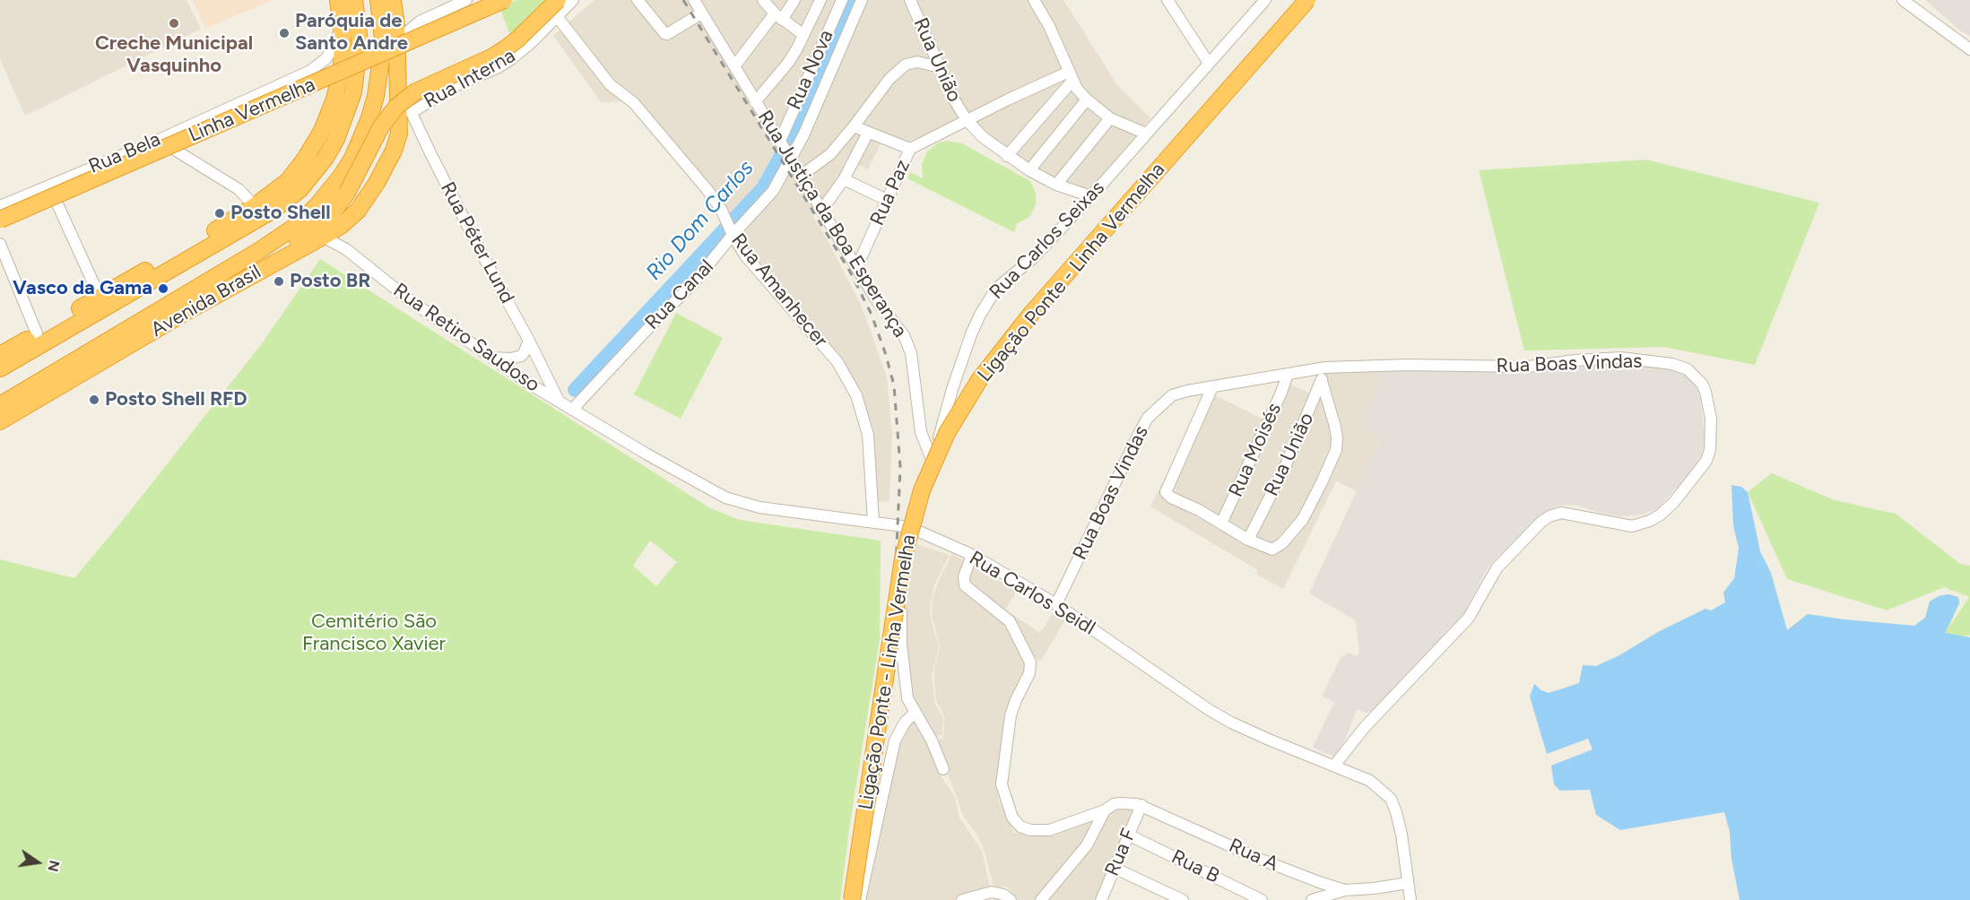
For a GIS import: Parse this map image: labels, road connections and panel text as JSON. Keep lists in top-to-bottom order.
{
  "streets": {
    "highway": ["Linha Vermelha", "Ligação Ponte - Linha Vermelha", "Avenida Brasil"],
    "street": [
      "Rua União",
      "Rua Nova",
      "Rua Interna",
      "Rua Bela",
      "Rua Paz",
      "Rua Justiça da Boa Esperança",
      "Rua Carlos Seixas",
      "Rua Péter Lund",
      "Rua Amanhecer",
      "Rua Canal",
      "Rua Retiro Saudoso",
      "Rua Boas Vindas",
      "Rua Moisés",
      "Rua Carlos Seidl",
      "Rua F",
      "Rua A",
      "Rua B"
    ]
  },
  "crossings": [
    ["Rua União", "Rua Carlos Seixas"],
    ["Rua União", "Rua Boas Vindas"],
    ["Rua Nova", "Rua Justiça da Boa Esperança"],
    ["Rua Nova", "Rua Canal"],
    ["Rua Interna", "Rua Péter Lund"],
    ["Rua Interna", "Rua Amanhecer"],
    ["Rua Paz", "Rua Justiça da Boa Esperança"],
    ["Rua Justiça da Boa Esperança", "Rua Carlos Seixas"],
    ["Rua Justiça da Boa Esperança", "Rua Canal"],
    ["Rua Carlos Seixas", "Rua Carlos Seidl"],
    ["Rua Péter Lund", "Avenida Brasil"],
    ["Rua Péter Lund", "Rua Retiro Saudoso"],
    ["Rua Péter Lund", "Rua Carlos Seidl"],
    ["Rua Amanhecer", "Rua Canal"],
    ["Rua Amanhecer", "Rua Carlos Seidl"],
    ["Rua Canal", "Rua Carlos Seidl"],
    ["Avenida Brasil", "Rua Retiro Saudoso"],
    ["Rua Retiro Saudoso", "Rua Carlos Seidl"],
    ["Rua Boas Vindas", "Rua Moisés"],
    ["Rua Boas Vindas", "Rua Carlos Seidl"],
    ["Rua Carlos Seidl", "Rua A"],
    ["Rua F", "Rua A"],
    ["Rua F", "Rua B"]
  ],
  "water": ["Rio Dom Carlos"],
  "parks": ["Cemitério São Francisco Xavier"],
  "places": [
    "Creche Municipal Vasquinho",
    "Paróquia de Santo Andre",
    "Posto Shell",
    "Posto BR",
    "Vasco da Gama",
    "Posto Shell RFD"
  ],
  "north": "right"
}
